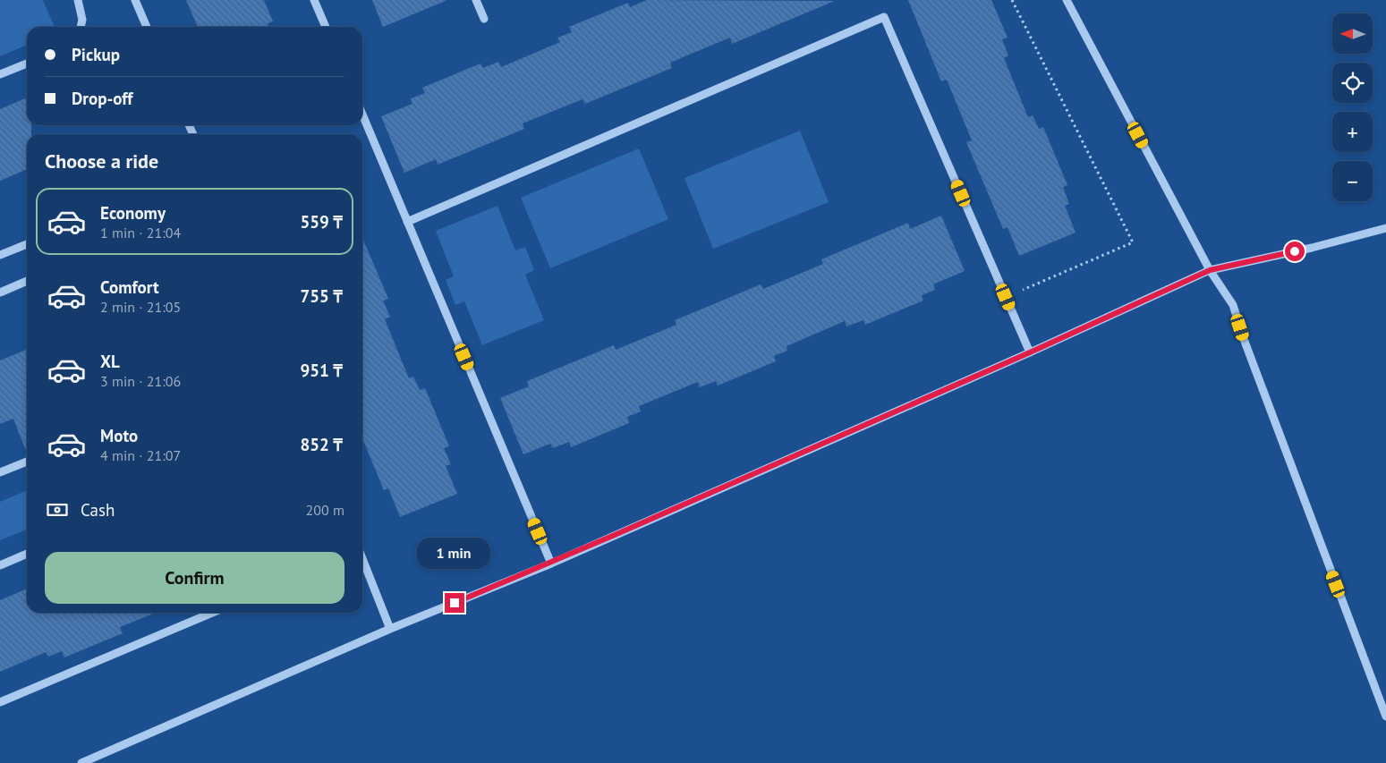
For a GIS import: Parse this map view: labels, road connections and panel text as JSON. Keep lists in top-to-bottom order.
{
  "north": "left",
  "page": {
    "map_buttons": ["+", "−"],
    "banner": ["Pickup", "Drop-off"],
    "heading": "Choose a ride",
    "list": [
      {
        "name": "Economy",
        "note": "1 min · 21:04",
        "value": "559 ₸"
      },
      {
        "name": "Comfort",
        "note": "2 min · 21:05",
        "value": "755 ₸"
      },
      {
        "name": "XL",
        "note": "3 min · 21:06",
        "value": "951 ₸"
      },
      {
        "name": "Moto",
        "note": "4 min · 21:07",
        "value": "852 ₸"
      }
    ],
    "pay": ["Cash", "200 m"],
    "bubble": "1 min",
    "buttons": "Confirm"
  }
}
